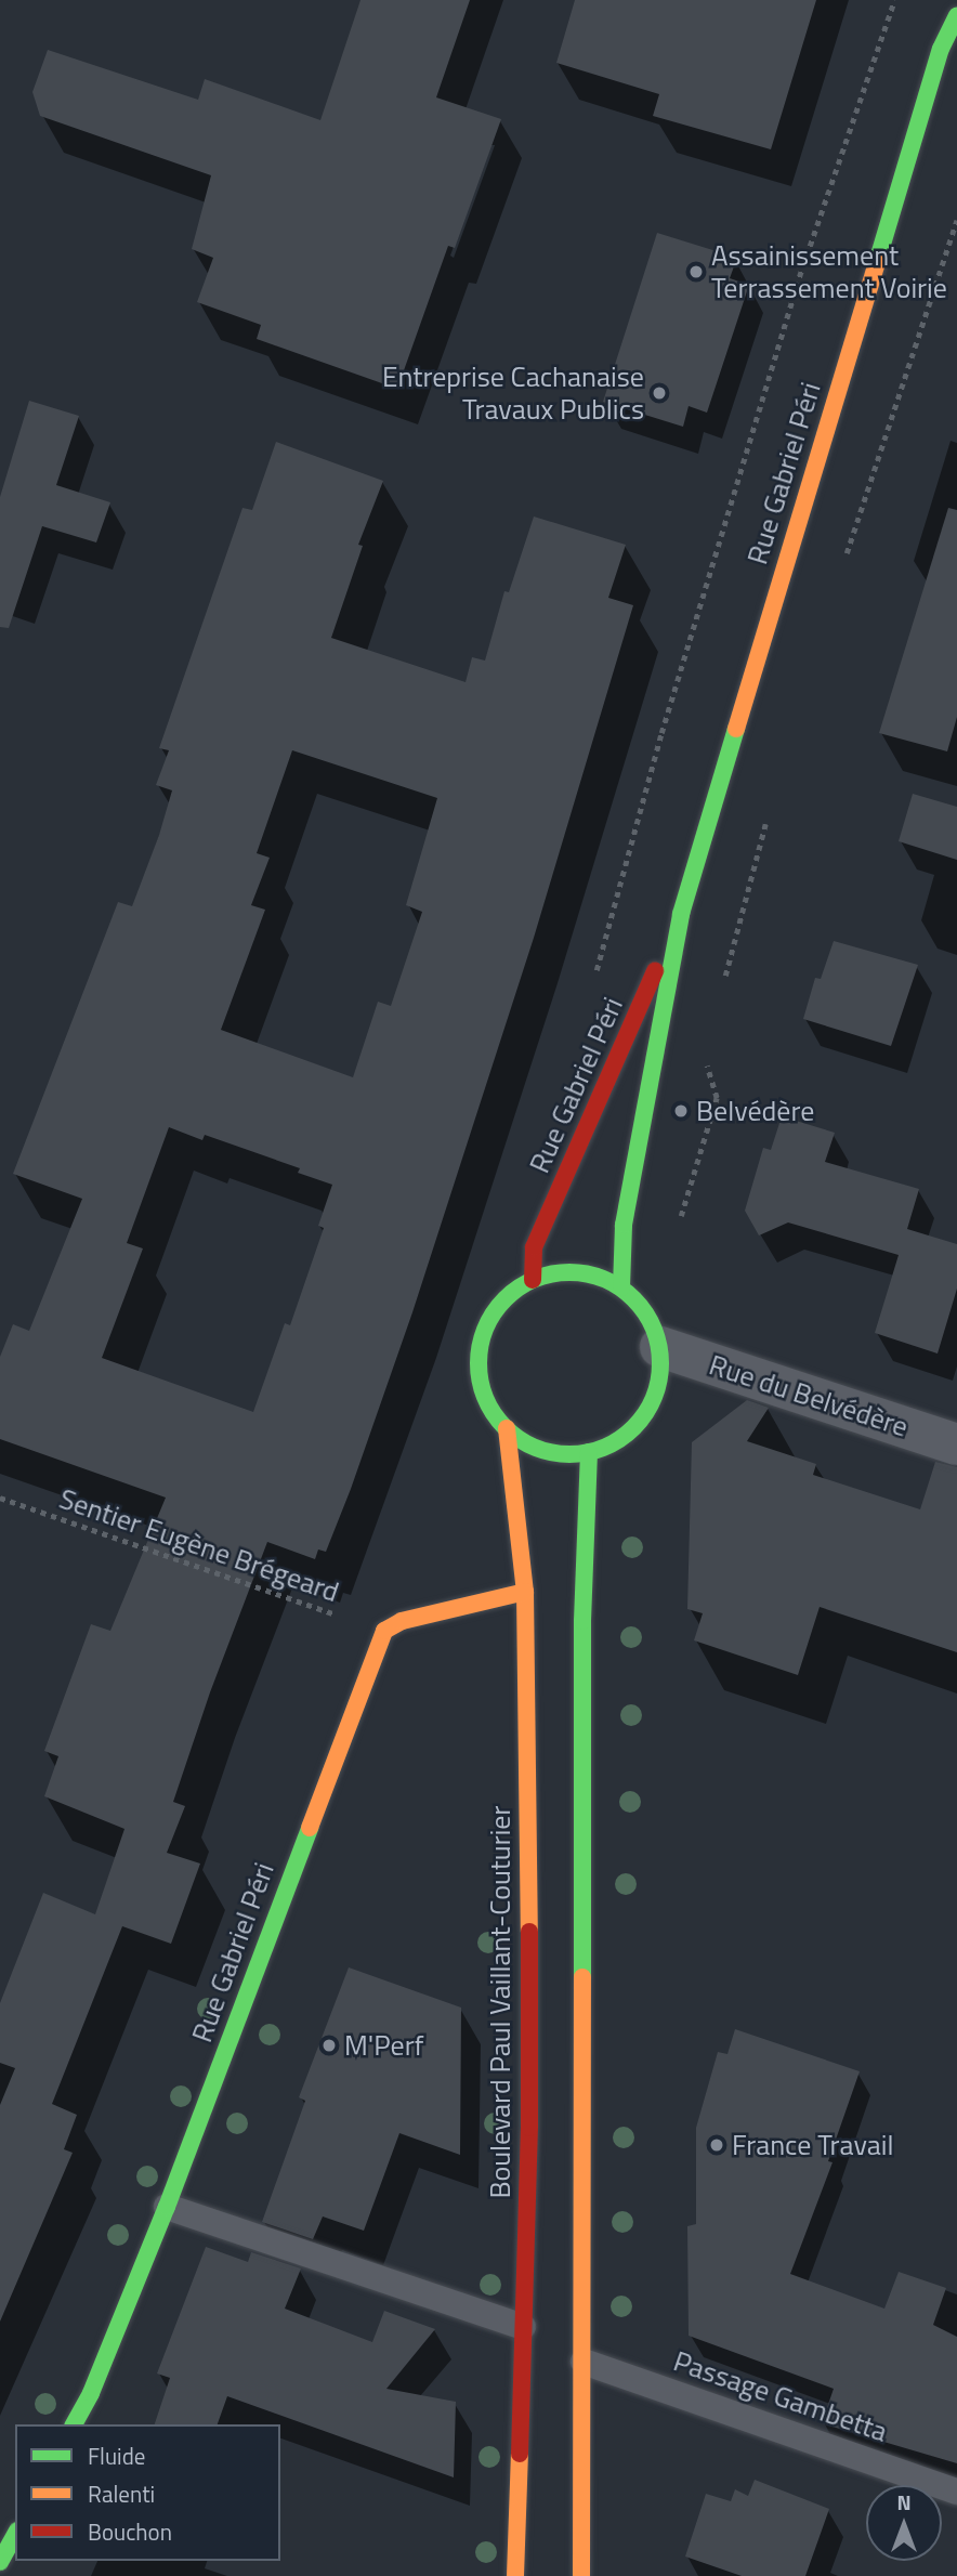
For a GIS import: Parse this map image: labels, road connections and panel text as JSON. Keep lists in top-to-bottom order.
{
  "streets": {
    "main road": ["Rue Gabriel Péri", "Boulevard Paul Vaillant-Couturier"],
    "street": ["Rue du Belvédère"],
    "lane": ["Passage Gambetta"],
    "path": ["Sentier Eugène Brégeard"]
  },
  "crossings": [
    ["Rue Gabriel Péri", "Rue du Belvédère"],
    ["Rue Gabriel Péri", "Sentier Eugène Brégeard"],
    ["Rue Gabriel Péri", "Boulevard Paul Vaillant-Couturier"],
    ["Rue du Belvédère", "Boulevard Paul Vaillant-Couturier"]
  ],
  "places": [
    "Assainissement Terrassement Voirie",
    "Entreprise Cachanaise Travaux Publics",
    "Belvédère",
    "M'Perf",
    "France Travail"
  ],
  "legend": ["Fluide", "Ralenti", "Bouchon"],
  "north": "top"
}
